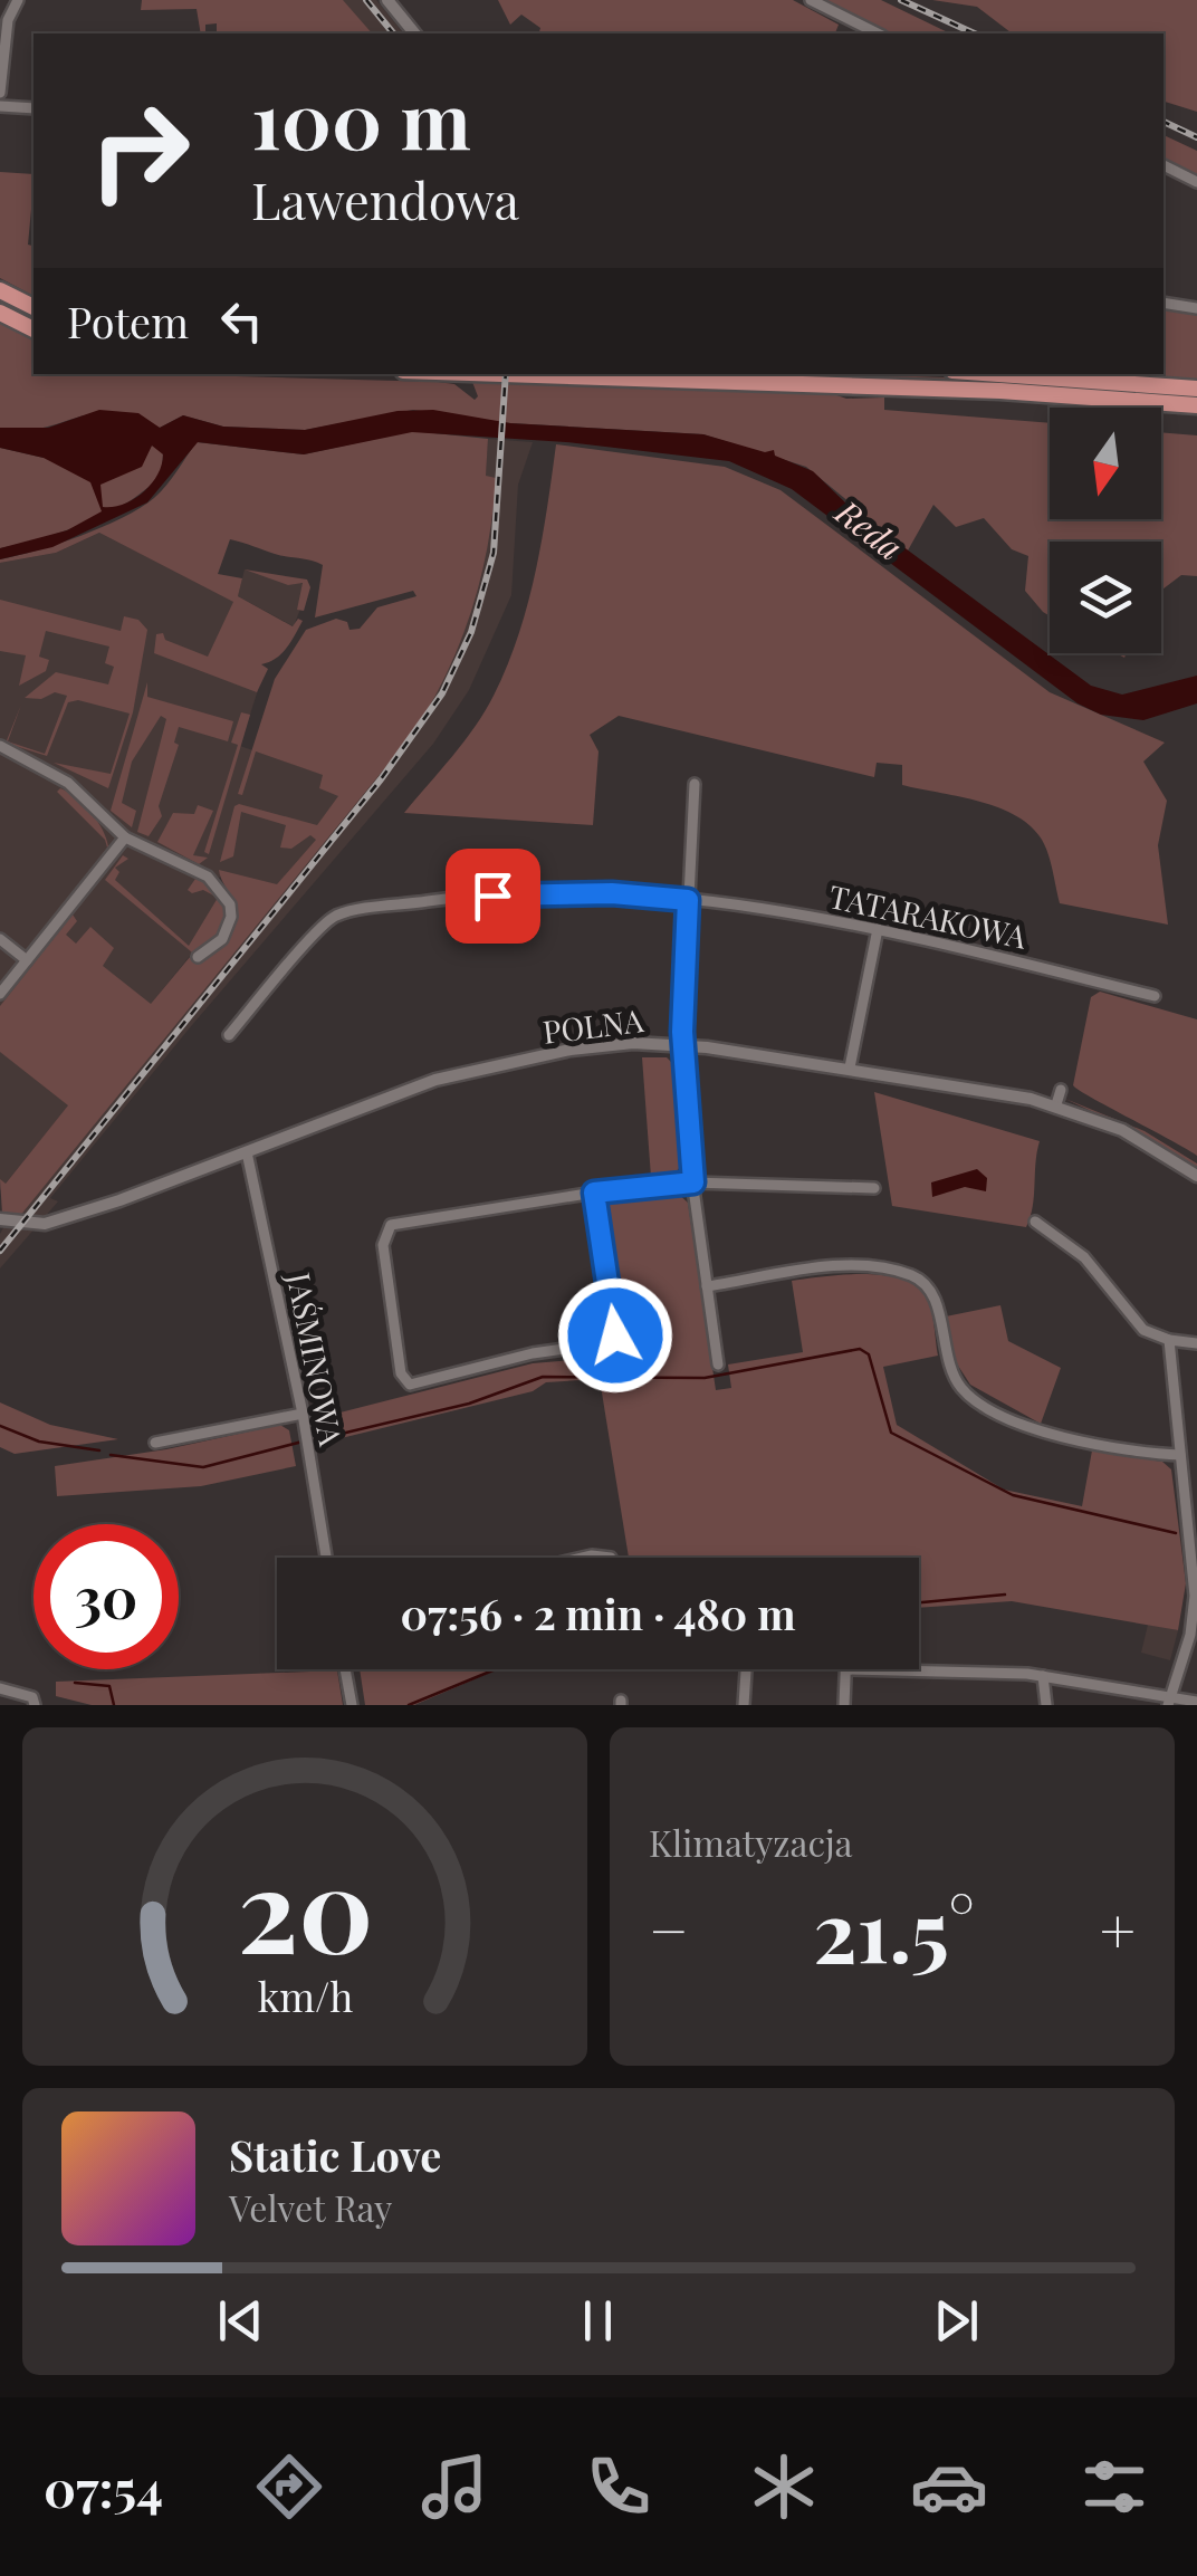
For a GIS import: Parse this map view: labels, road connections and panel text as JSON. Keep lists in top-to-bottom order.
{
  "streets": {
    "street": ["TATARAKOWA", "POLNA", "JAŚMINOWA"]
  },
  "crossings": [
    ["POLNA", "JAŚMINOWA"]
  ],
  "water": ["Reda"],
  "north": "bottom",
  "page": {
    "turn": ["100 m", "Lawendowa"],
    "then": "Potem",
    "limit": "30",
    "trip": "07:56 · 2 min · 480 m",
    "tile": "Klimatyzacja",
    "heat": ["−", "21.5°", "+"],
    "song": ["Static Love", "Velvet Ray"],
    "tabs": "07:54",
    "gauge": ["20", "km/h"]
  }
}
